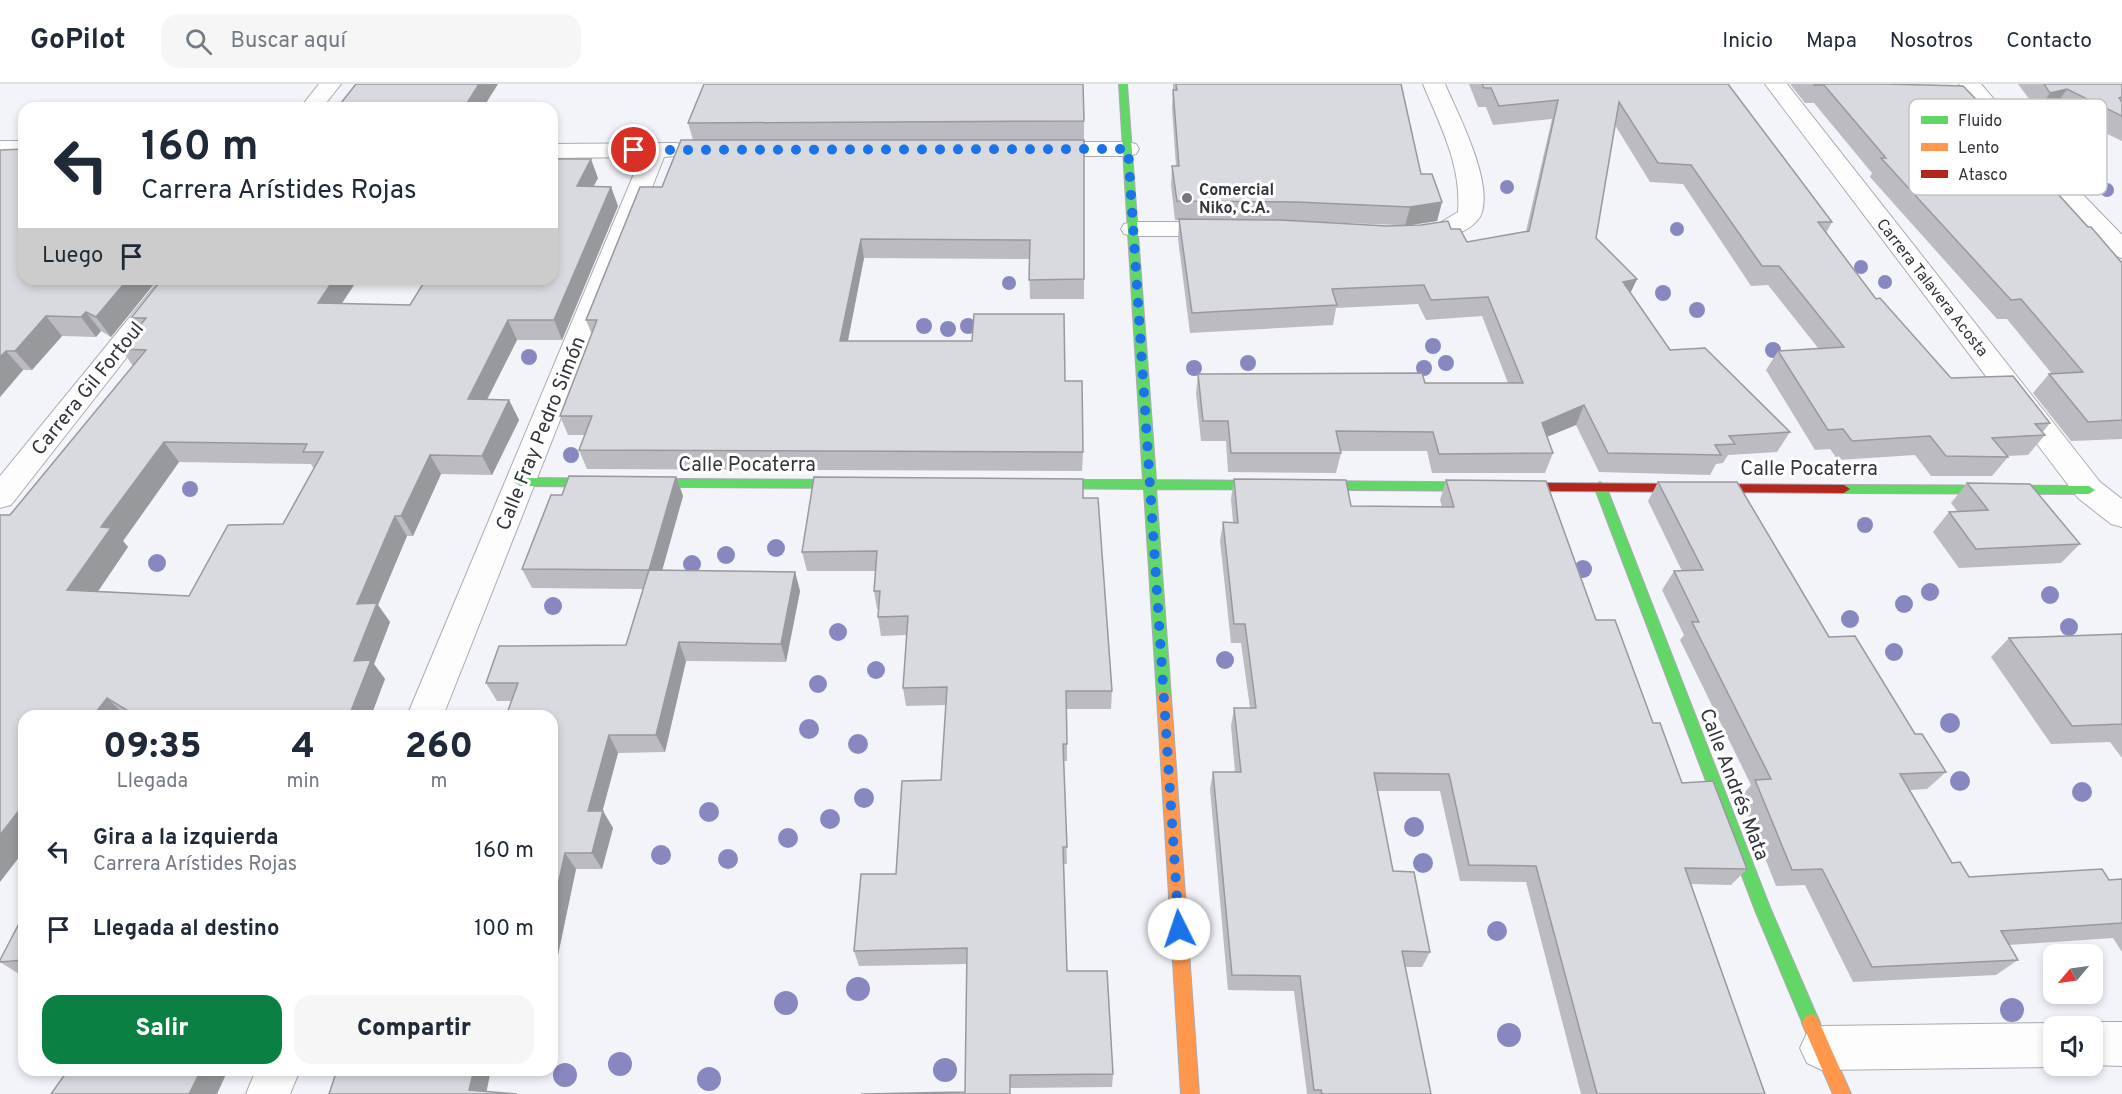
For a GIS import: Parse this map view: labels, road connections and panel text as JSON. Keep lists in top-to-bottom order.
{
  "streets": {
    "street": [
      "Carrera Talavera Acosta",
      "Carrera Gil Fortoul",
      "Calle Fray Pedro Simón",
      "Calle Pocaterra",
      "Calle Andrés Mata"
    ]
  },
  "crossings": [
    ["Carrera Talavera Acosta", "Calle Pocaterra"],
    ["Calle Fray Pedro Simón", "Calle Pocaterra"],
    ["Calle Pocaterra", "Calle Andrés Mata"]
  ],
  "places": ["Comercial Niko, C.A."],
  "legend": ["Fluido", "Lento", "Atasco"],
  "north": "bottom left",
  "page": {
    "header": "GoPilot",
    "search": "Buscar aquí",
    "nav": [
      "Inicio",
      "Mapa",
      "Nosotros",
      "Contacto"
    ],
    "turn": ["160 m", "Carrera Arístides Rojas"],
    "then": "Luego",
    "eta": [
      "09:35",
      "Llegada",
      "4",
      "min",
      "260",
      "m"
    ],
    "list": [
      {
        "name": "Gira a la izquierda",
        "note": "Carrera Arístides Rojas",
        "value": "160 m"
      },
      {
        "name": "Llegada al destino",
        "value": "100 m"
      }
    ],
    "buttons": ["Salir", "Compartir"]
  }
}
